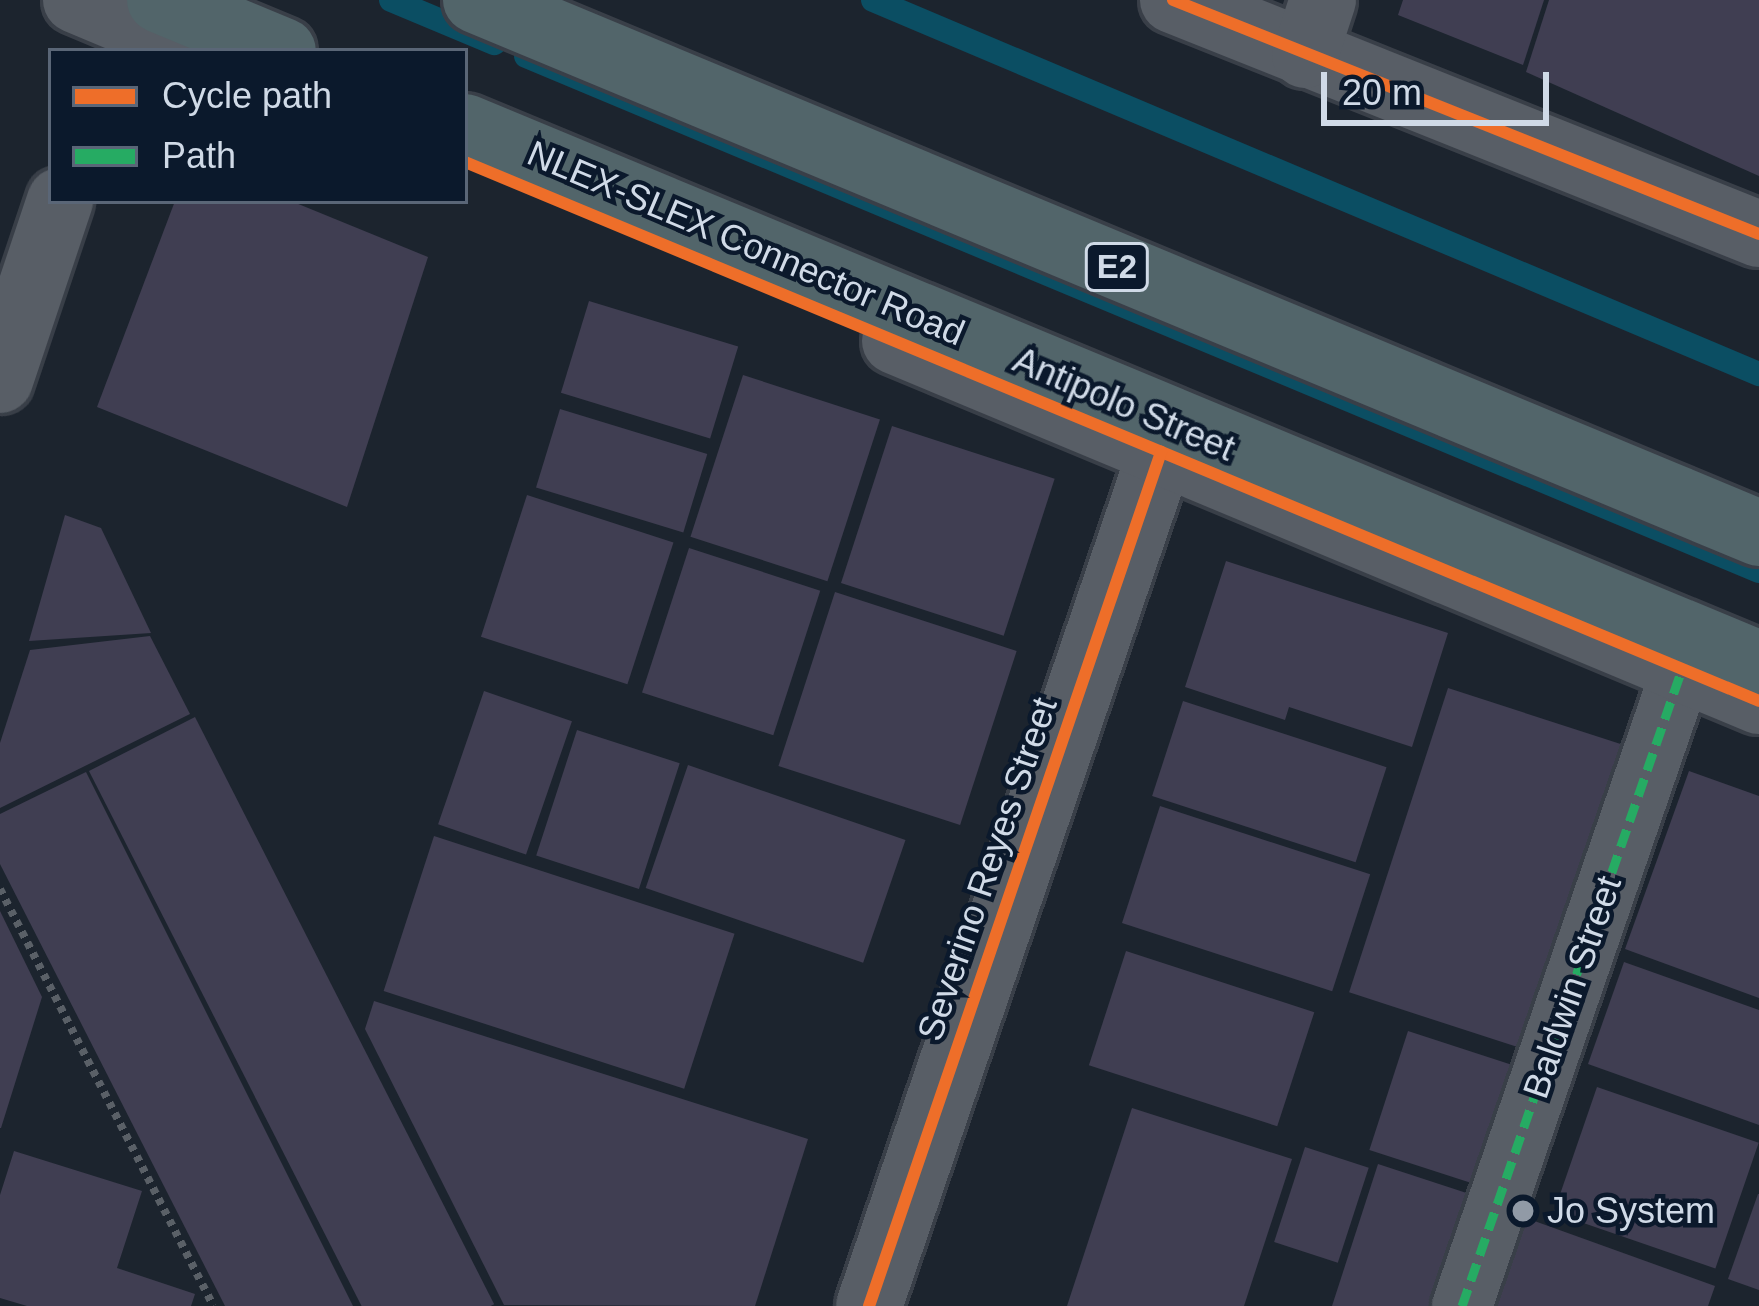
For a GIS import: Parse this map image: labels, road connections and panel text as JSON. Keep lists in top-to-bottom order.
{
  "streets": {
    "highway": ["NLEX-SLEX Connector Road", "E2"],
    "street": ["Antipolo Street", "Severino Reyes Street", "Baldwin Street"]
  },
  "crossings": [
    ["Antipolo Street", "Severino Reyes Street"],
    ["Antipolo Street", "Baldwin Street"]
  ],
  "places": ["Jo System"],
  "legend": ["Cycle path", "Path"],
  "scale_bar": "20 m"
}
